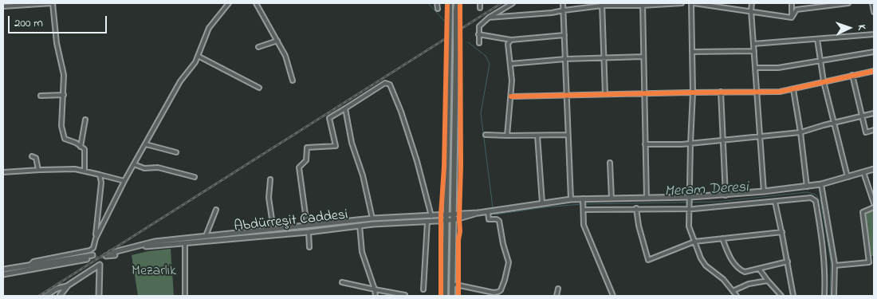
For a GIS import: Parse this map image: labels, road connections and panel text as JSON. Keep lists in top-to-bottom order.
{
  "streets": {
    "main road": ["Abdürreşit Caddesi"]
  },
  "water": ["Meram Deresi"],
  "parks": ["Mezarlık"],
  "scale_bar": "200 m",
  "north": "right"
}
